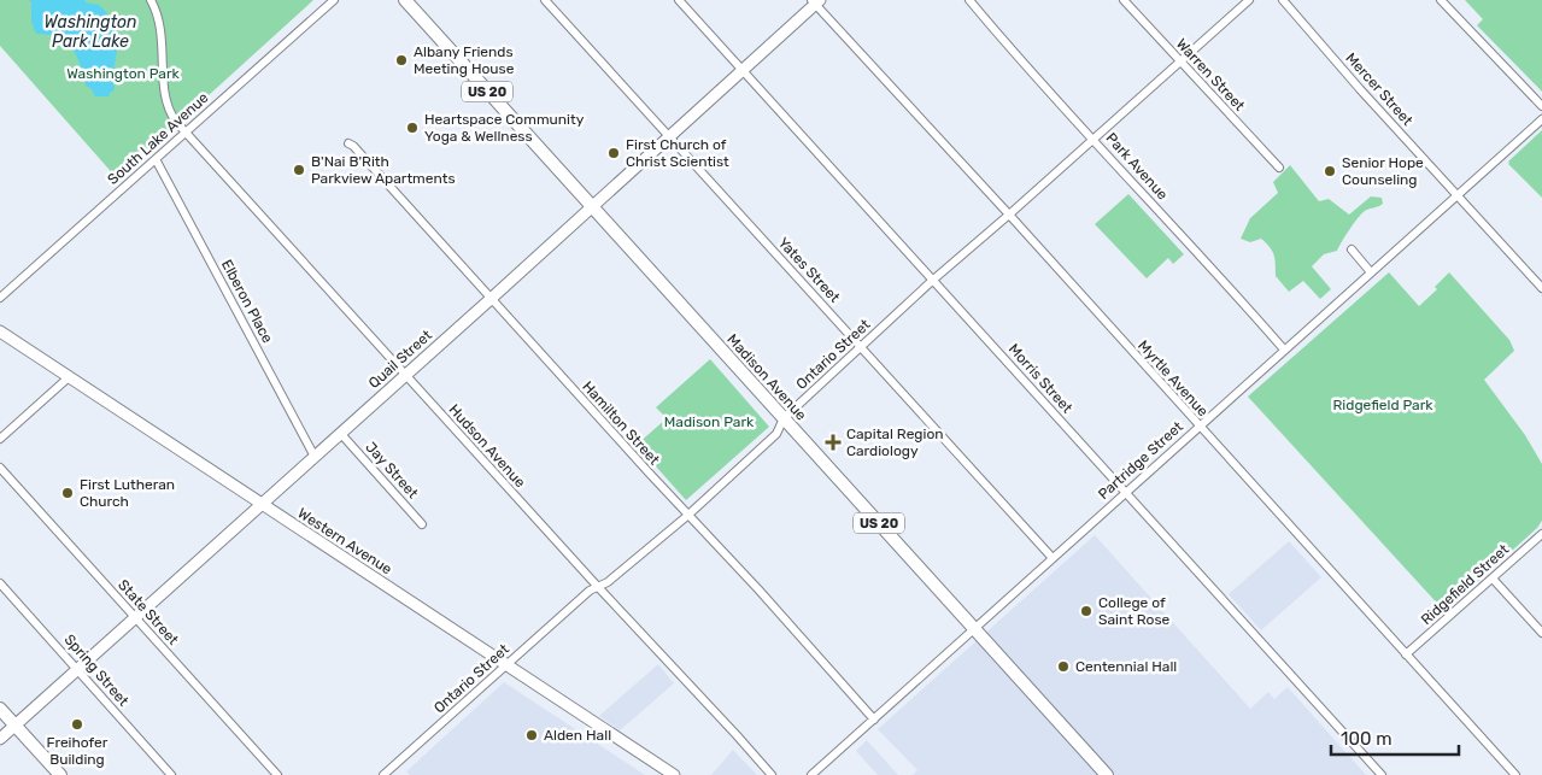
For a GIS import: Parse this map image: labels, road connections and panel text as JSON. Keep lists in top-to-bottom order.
{
  "streets": {
    "main road": ["US 20", "Madison Avenue"],
    "street": [
      "Warren Street",
      "Mercer Street",
      "South Lake Avenue",
      "Park Avenue",
      "Yates Street",
      "Elberon Place",
      "Ontario Street",
      "Quail Street",
      "Morris Street",
      "Myrtle Avenue",
      "Hamilton Street",
      "Hudson Avenue",
      "Partridge Street",
      "Jay Street",
      "Western Avenue",
      "Ridgefield Street",
      "State Street",
      "Spring Street"
    ]
  },
  "crossings": [
    ["Warren Street", "Ontario Street"],
    ["Mercer Street", "Partridge Street"],
    ["South Lake Avenue", "Elberon Place"],
    ["South Lake Avenue", "Hudson Avenue"],
    ["Park Avenue", "Ontario Street"],
    ["Park Avenue", "Partridge Street"],
    ["Yates Street", "Ontario Street"],
    ["Yates Street", "Quail Street"],
    ["Yates Street", "Partridge Street"],
    ["Elberon Place", "Quail Street"],
    ["Ontario Street", "Madison Avenue"],
    ["Ontario Street", "Morris Street"],
    ["Ontario Street", "Myrtle Avenue"],
    ["Ontario Street", "Hamilton Street"],
    ["Ontario Street", "Hudson Avenue"],
    ["Ontario Street", "Western Avenue"],
    ["Quail Street", "Madison Avenue"],
    ["Quail Street", "Morris Street"],
    ["Quail Street", "Myrtle Avenue"],
    ["Quail Street", "Hamilton Street"],
    ["Quail Street", "Hudson Avenue"],
    ["Quail Street", "Jay Street"],
    ["Quail Street", "Western Avenue"],
    ["Quail Street", "State Street"],
    ["Quail Street", "Spring Street"],
    ["Madison Avenue", "Partridge Street"],
    ["Morris Street", "Partridge Street"],
    ["Myrtle Avenue", "Partridge Street"],
    ["Myrtle Avenue", "Ridgefield Street"],
    ["Hamilton Street", "Partridge Street"]
  ],
  "water": ["Washington Park Lake"],
  "parks": ["Washington Park", "Ridgefield Park", "Madison Park"],
  "places": {
    "other": [
      "Albany Friends Meeting House",
      "Heartspace Community Yoga & Wellness",
      "First Church of Christ Scientist",
      "B'Nai B'Rith Parkview Apartments",
      "Senior Hope Counseling",
      "First Lutheran Church",
      "College of Saint Rose",
      "Centennial Hall",
      "Freihofer Building",
      "Alden Hall"
    ],
    "health": ["Capital Region Cardiology"]
  },
  "scale_bar": "100 m"
}
